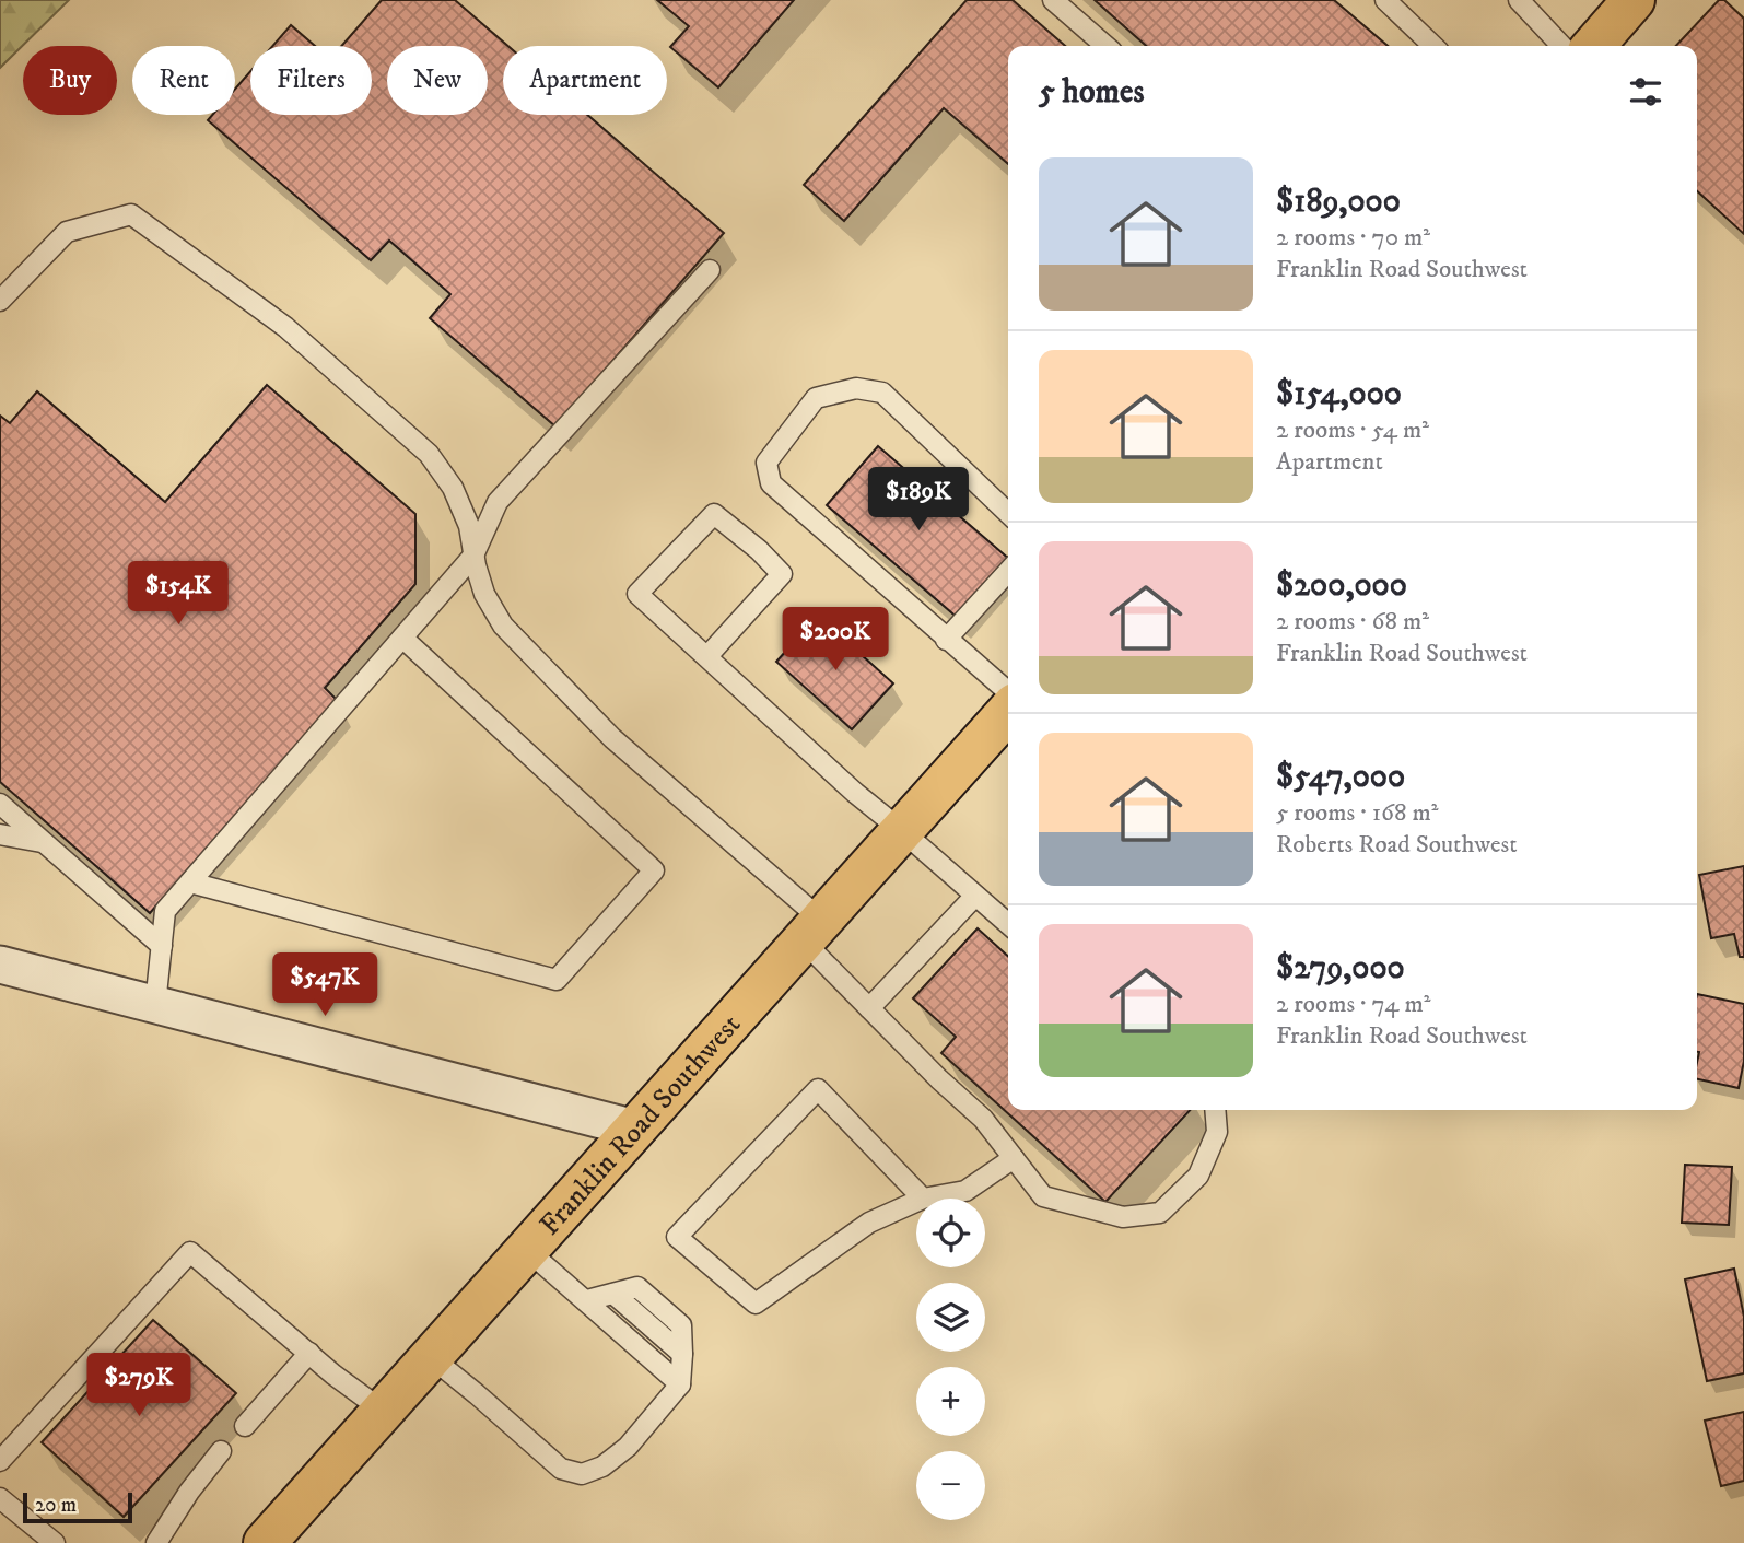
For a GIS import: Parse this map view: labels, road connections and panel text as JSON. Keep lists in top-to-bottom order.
{
  "streets": {
    "main road": ["Franklin Road Southwest"]
  },
  "scale_bar": "20 m",
  "page": {
    "chip": [
      "Buy",
      "Rent",
      "Filters",
      "New",
      "Apartment"
    ],
    "heading": "5 homes",
    "list": [
      {
        "name": "$189,000",
        "note": "2 rooms · 70 m² · Franklin Road Southwest"
      },
      {
        "name": "$154,000",
        "note": "2 rooms · 54 m² · Apartment"
      },
      {
        "name": "$200,000",
        "note": "2 rooms · 68 m² · Franklin Road Southwest"
      },
      {
        "name": "$547,000",
        "note": "5 rooms · 168 m² · Roberts Road Southwest"
      },
      {
        "name": "$279,000",
        "note": "2 rooms · 74 m² · Franklin Road Southwest"
      }
    ],
    "price": [
      "$189K",
      "$154K",
      "$200K",
      "$547K",
      "$279K"
    ],
    "map_buttons": ["+", "−"],
    "scale": "20 m"
  }
}
